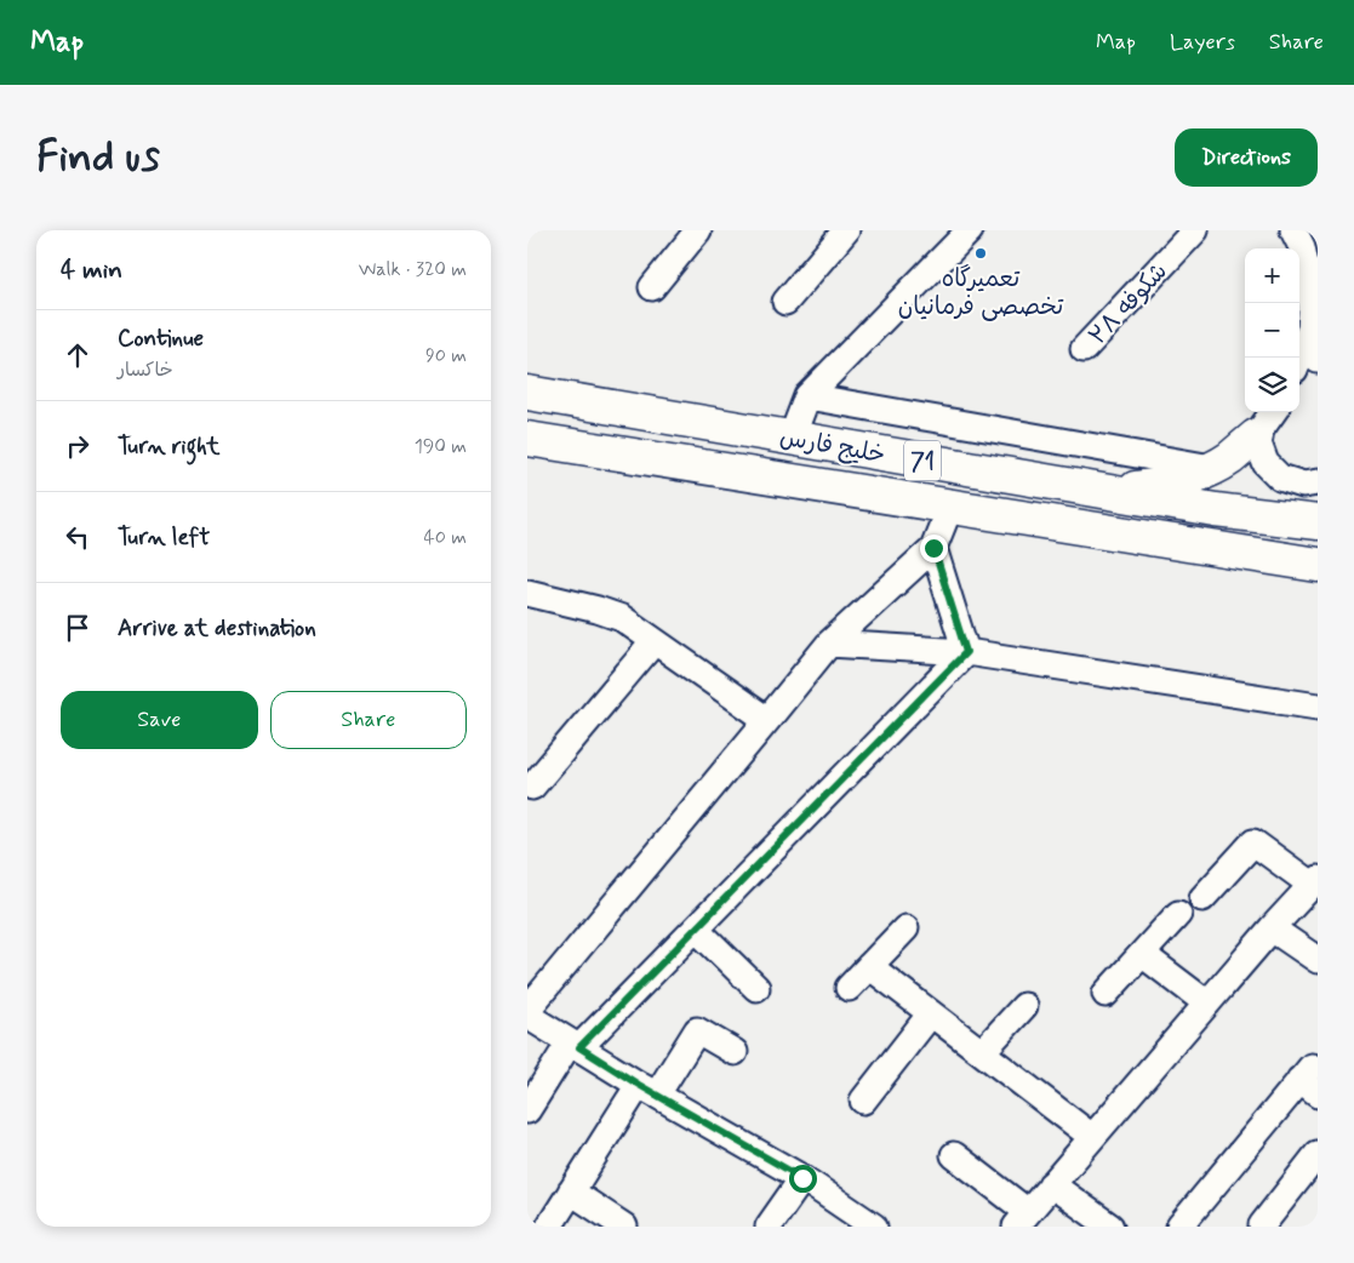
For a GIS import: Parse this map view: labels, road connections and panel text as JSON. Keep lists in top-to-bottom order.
{
  "streets": {
    "highway": ["خلیج فارس", "71"],
    "street": ["شکوفه ۲۸"]
  },
  "places": ["تعمیرگاه تخصصی فرمانیان"],
  "page": {
    "header": "Map",
    "nav": ["Map", "Layers", "Share"],
    "buttons": [
      "Directions",
      ["Save", "Share"]
    ],
    "title": "Find us",
    "heading": ["4 min", "Walk · 320 m"],
    "map_buttons": ["+", "−"],
    "list": [
      ["Continue", "خاکسار", "90 m"],
      ["Turn right", "190 m"],
      ["Turn left", "40 m"],
      "Arrive at destination"
    ]
  }
}
